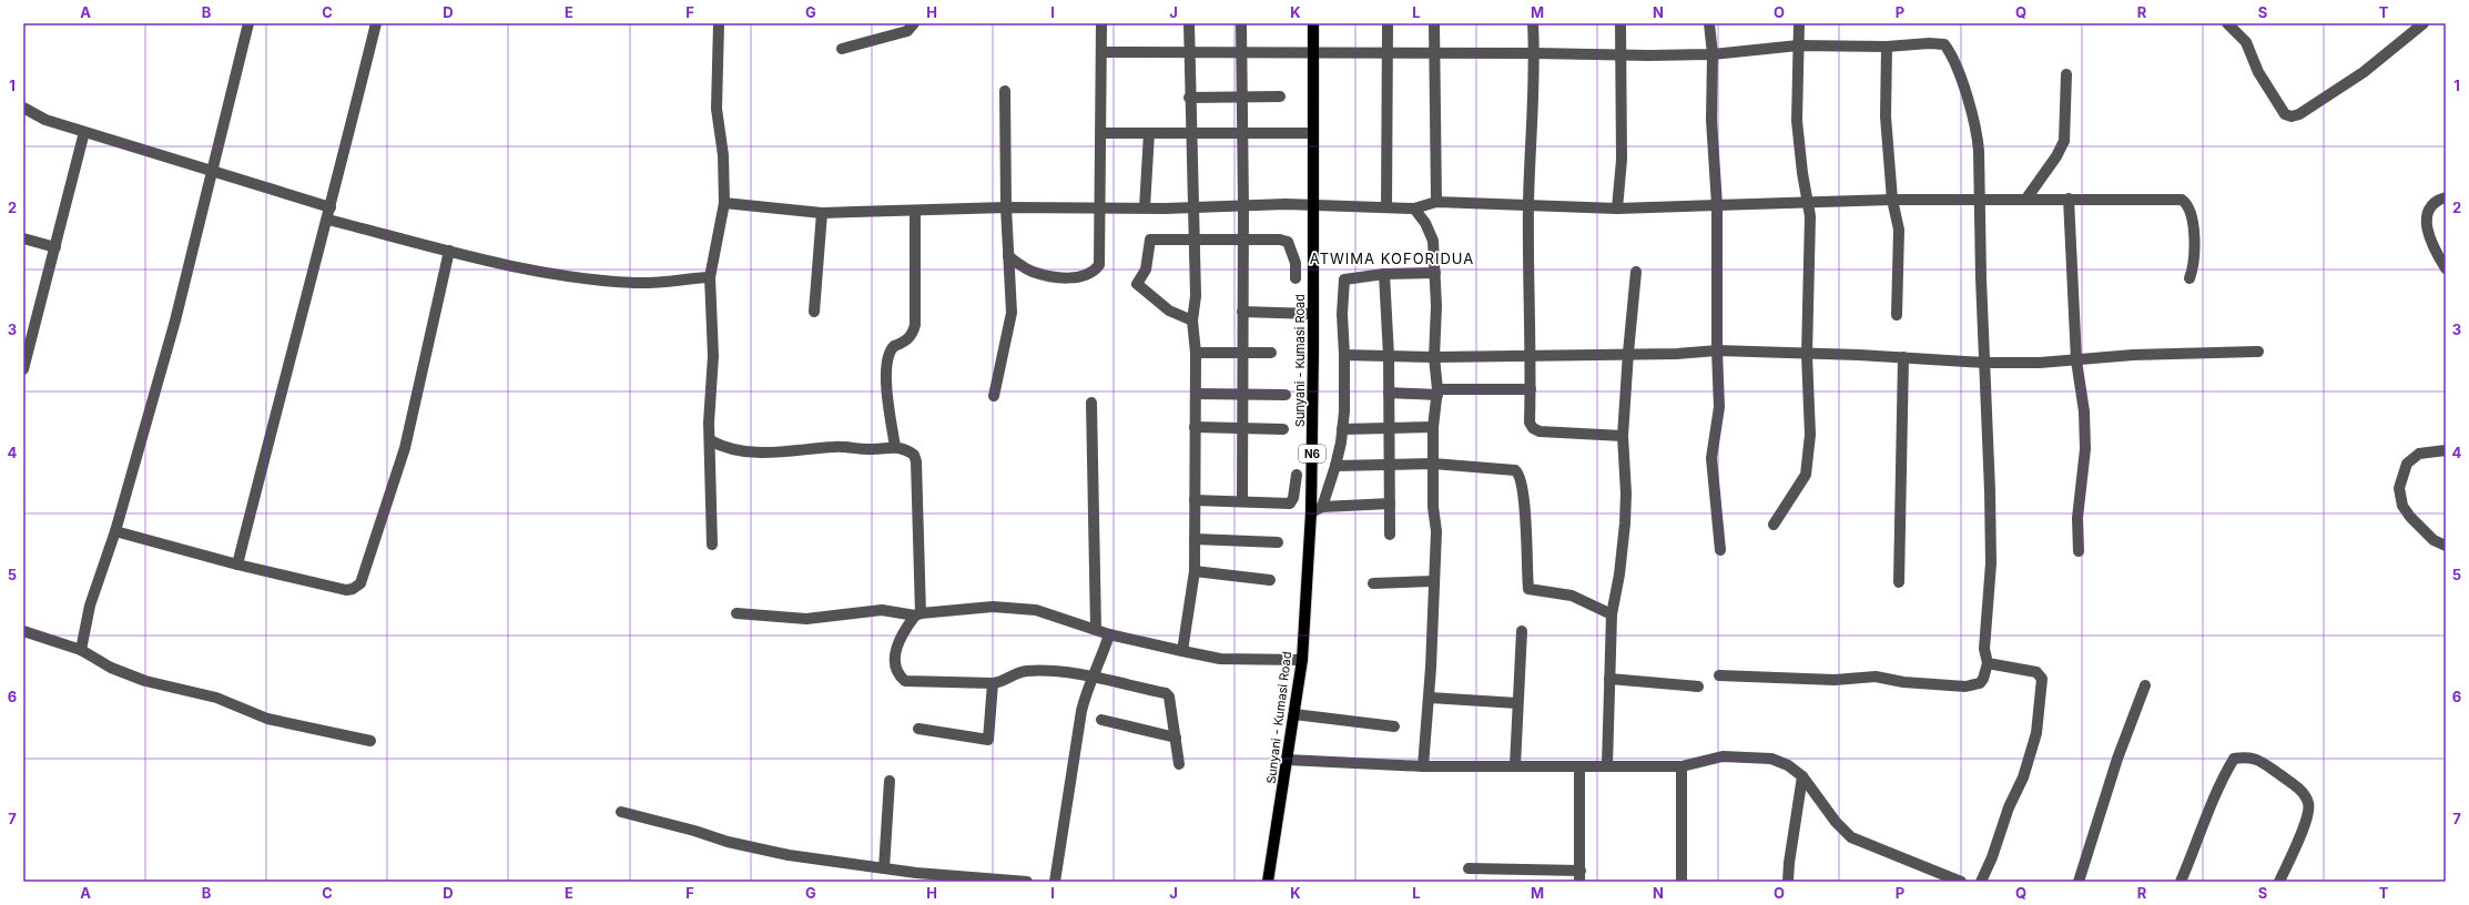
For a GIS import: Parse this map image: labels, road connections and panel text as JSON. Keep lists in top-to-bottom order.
{
  "streets": {
    "main road": ["Sunyani - Kumasi Road", "N6"]
  },
  "districts": ["ATWIMA KOFORIDUA"],
  "grid": {
    "columns": [
      "A",
      "B",
      "C",
      "D",
      "E",
      "F",
      "G",
      "H",
      "I",
      "J",
      "K",
      "L",
      "M",
      "N",
      "O",
      "P",
      "Q",
      "R",
      "S",
      "T"
    ],
    "rows": [
      "1",
      "2",
      "3",
      "4",
      "5",
      "6",
      "7"
    ]
  }
}
